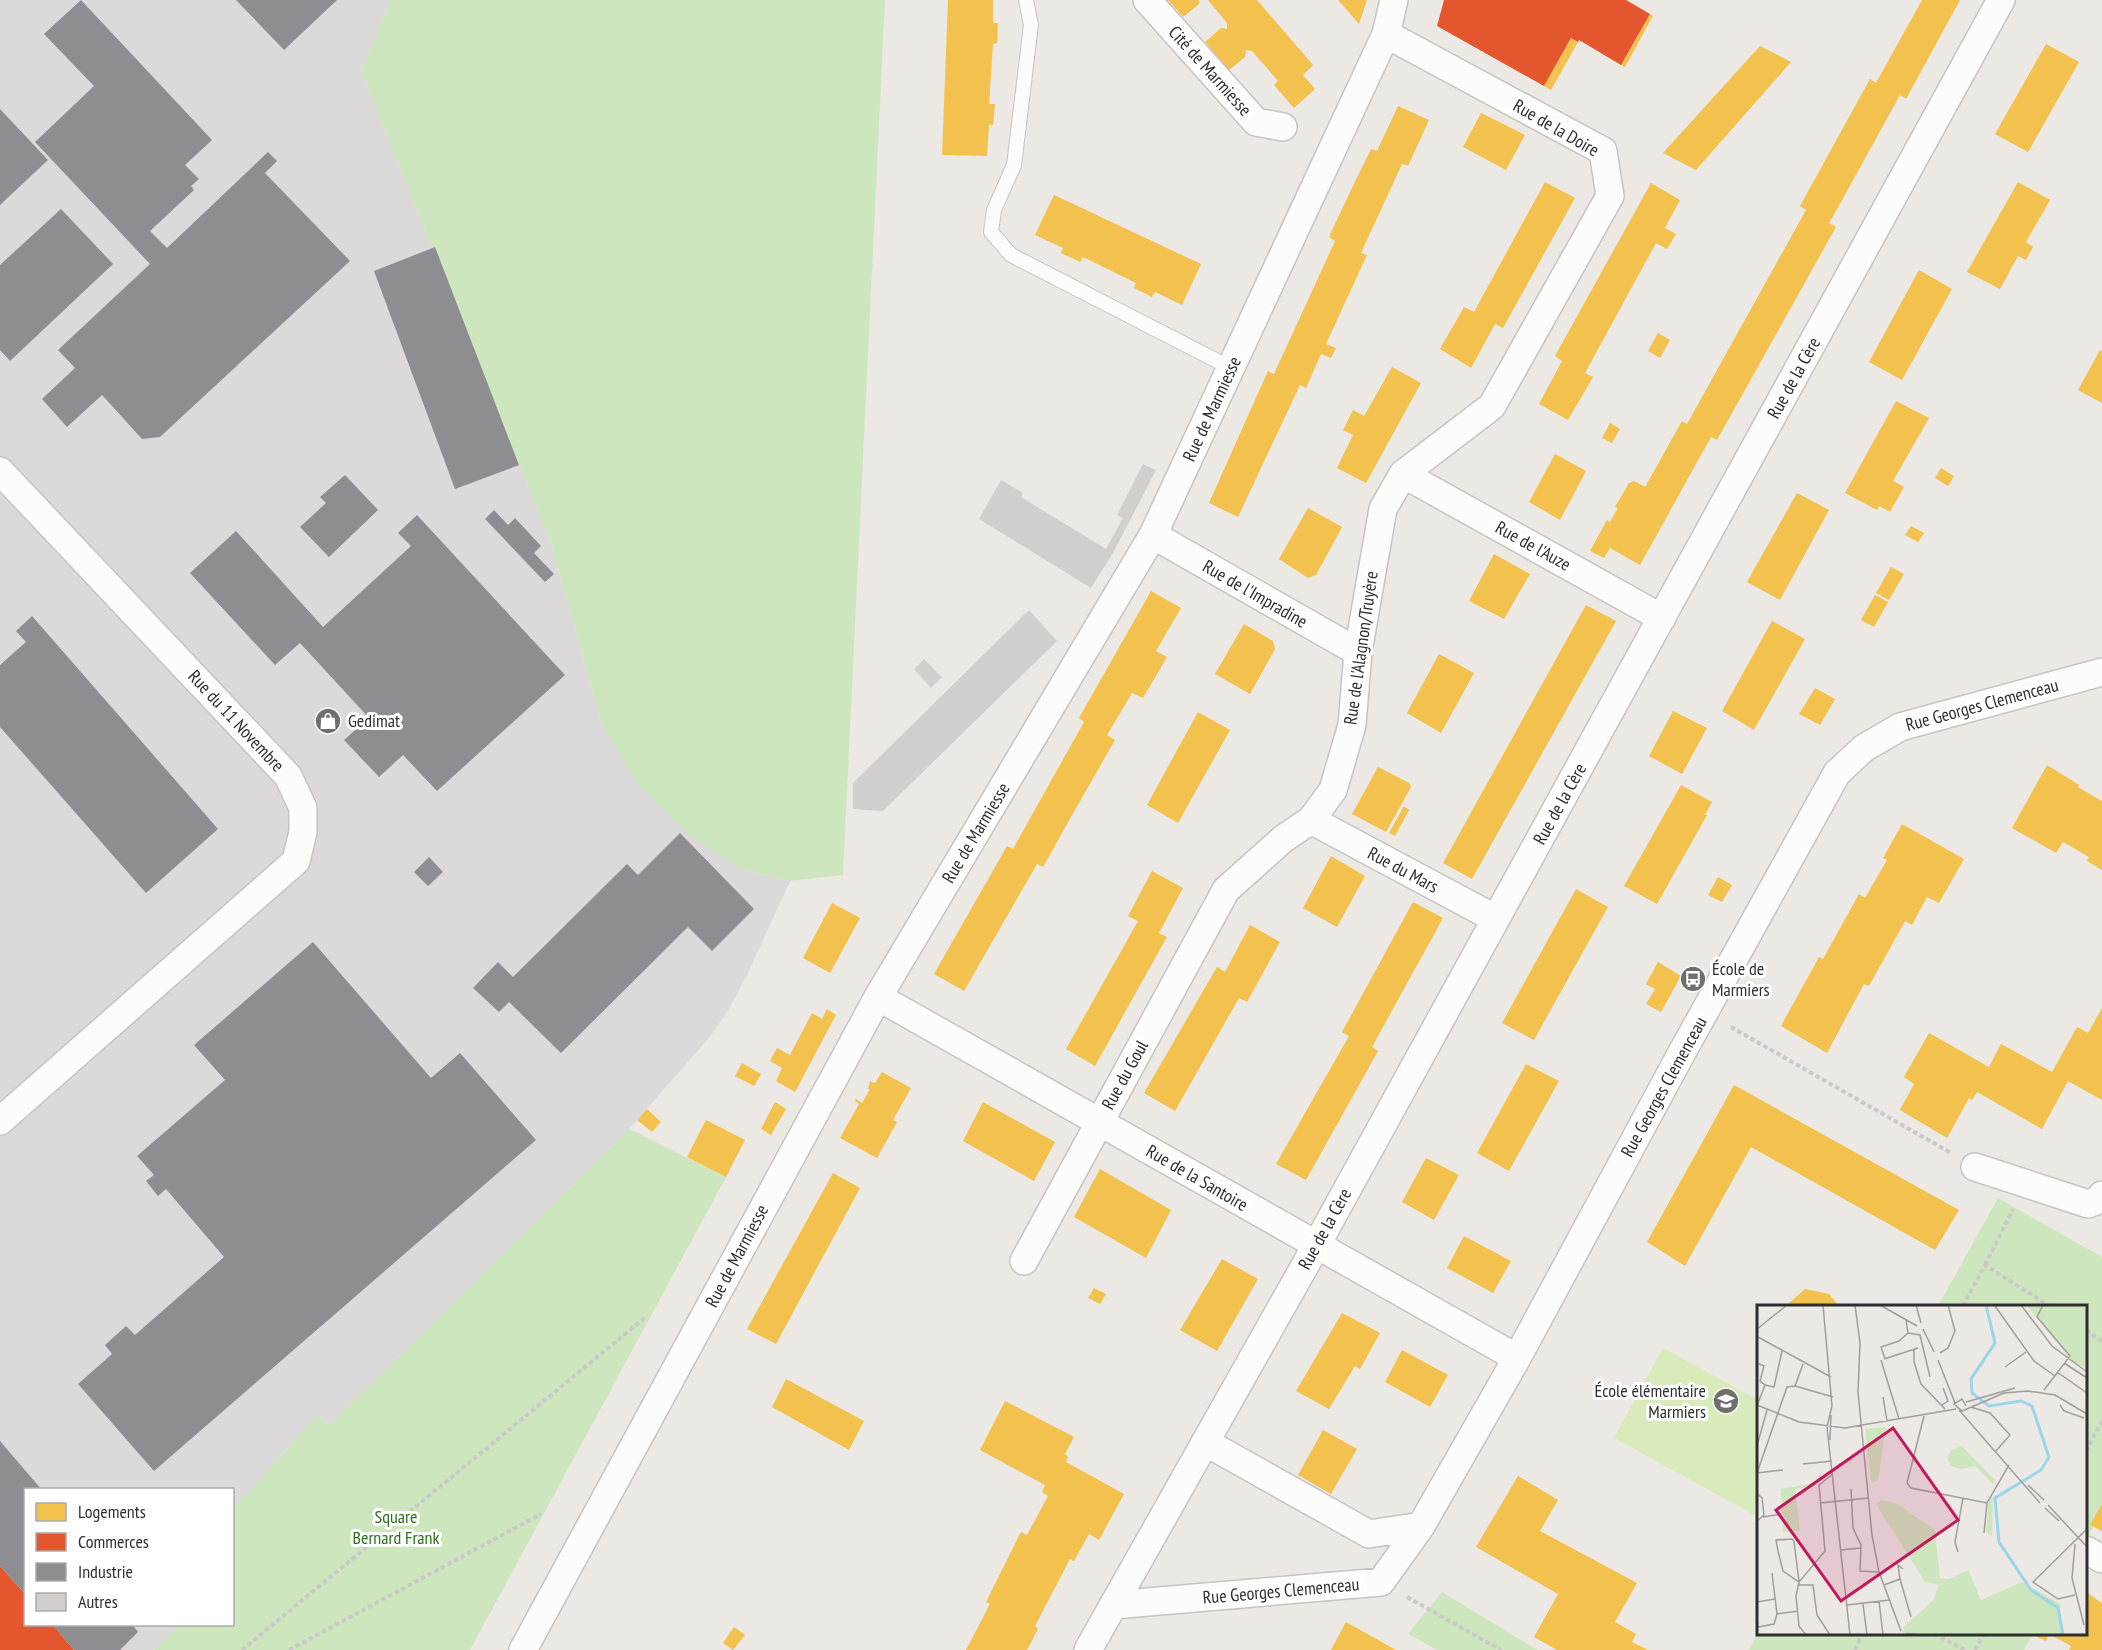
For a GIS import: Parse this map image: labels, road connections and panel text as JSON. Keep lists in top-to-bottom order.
{
  "streets": {
    "street": [
      "Cité de Marmiesse",
      "Rue de la Doire",
      "Rue de la Cère",
      "Rue de Marmiesse",
      "Rue de l'Auze",
      "Rue de l'Impradine",
      "Rue de l'Alagnon/Truyère",
      "Rue Georges Clemenceau",
      "Rue du 11 Novembre",
      "Rue du Mars",
      "Rue du Goul",
      "Rue de la Santoire"
    ]
  },
  "crossings": [
    ["Rue de la Doire", "Rue de Marmiesse"],
    ["Rue de la Doire", "Rue de l'Alagnon/Truyère"],
    ["Rue de la Cère", "Rue de l'Auze"],
    ["Rue de la Cère", "Rue Georges Clemenceau"],
    ["Rue de la Cère", "Rue du Mars"],
    ["Rue de la Cère", "Rue de la Santoire"],
    ["Rue de Marmiesse", "Rue de l'Impradine"],
    ["Rue de Marmiesse", "Rue de la Santoire"],
    ["Rue de l'Auze", "Rue de l'Alagnon/Truyère"],
    ["Rue de l'Impradine", "Rue de l'Alagnon/Truyère"],
    ["Rue de l'Alagnon/Truyère", "Rue du Mars"],
    ["Rue de l'Alagnon/Truyère", "Rue du Goul"],
    ["Rue Georges Clemenceau", "Rue de la Santoire"],
    ["Rue du Goul", "Rue de la Santoire"]
  ],
  "parks": ["Square Bernard Frank"],
  "places": {
    "shop": ["Gedimat"],
    "bus stop": ["École de Marmiers"],
    "school or university": ["École élémentaire Marmiers"]
  },
  "legend": [
    "Logements",
    "Commerces",
    "Industrie",
    "Autres"
  ]
}
